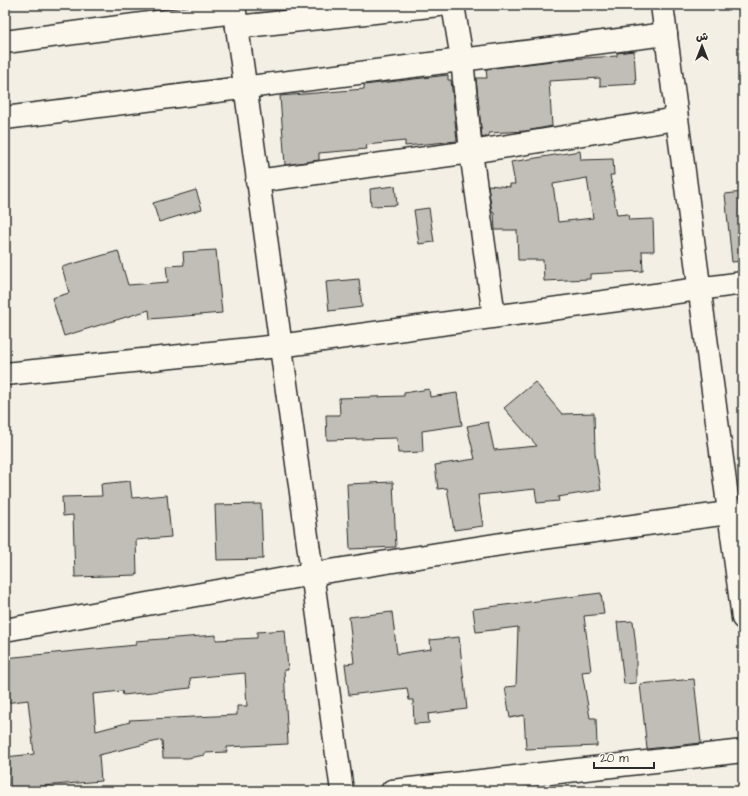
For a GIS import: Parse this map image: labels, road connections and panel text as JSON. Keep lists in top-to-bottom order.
{
  "scale_bar": "20 m",
  "north": "top"
}
